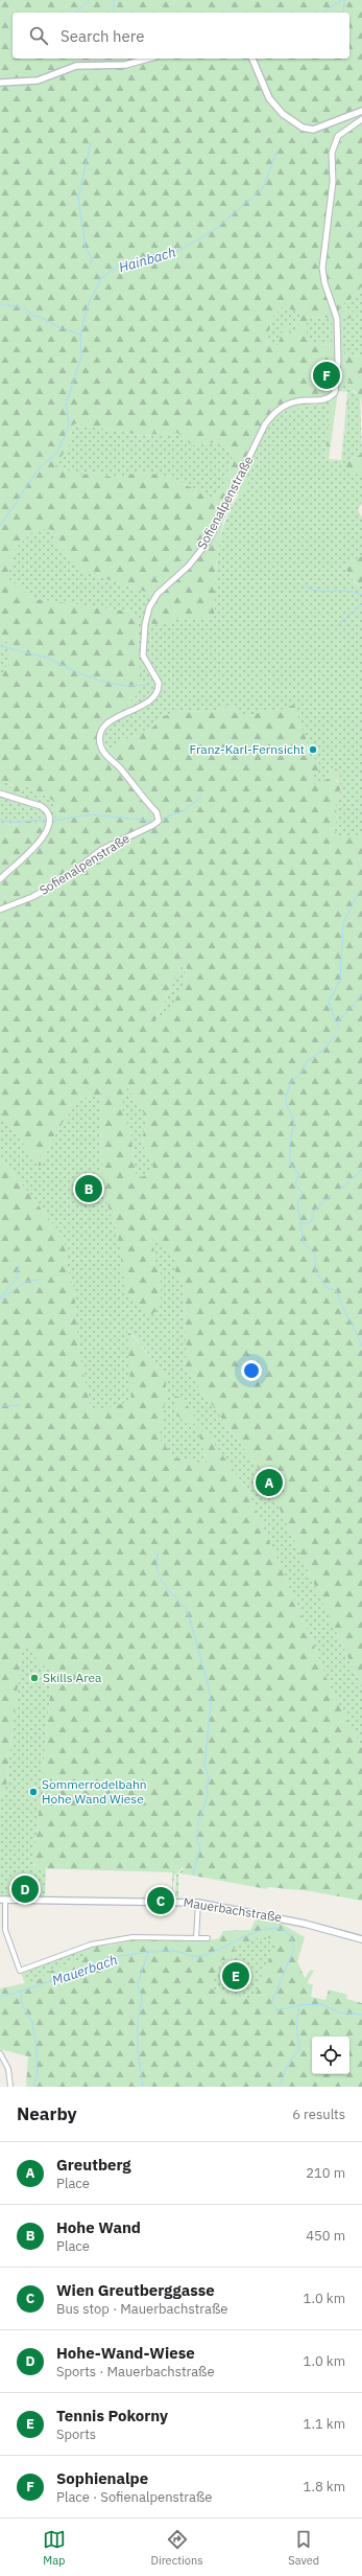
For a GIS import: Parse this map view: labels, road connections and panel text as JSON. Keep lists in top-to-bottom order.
{
  "streets": {
    "main road": ["Mauerbachstraße"],
    "street": ["Sofienalpenstraße"]
  },
  "water": ["Hainbach", "Mauerbach"],
  "places": ["Franz-Karl-Fernsicht", "Skills Area", "Sommerrodelbahn Hohe Wand Wiese"],
  "page": {
    "search": "Search here",
    "pins": [
      "F",
      "B",
      "A",
      "D",
      "C",
      "E"
    ],
    "heading": ["Nearby", "6 results"],
    "list": [
      {
        "mark": "A",
        "name": "Greutberg",
        "note": "Place",
        "value": "210 m"
      },
      {
        "mark": "B",
        "name": "Hohe Wand",
        "note": "Place",
        "value": "450 m"
      },
      {
        "mark": "C",
        "name": "Wien Greutberggasse",
        "note": "Bus stop · Mauerbachstraße",
        "value": "1.0 km"
      },
      {
        "mark": "D",
        "name": "Hohe-Wand-Wiese",
        "note": "Sports · Mauerbachstraße",
        "value": "1.0 km"
      },
      {
        "mark": "E",
        "name": "Tennis Pokorny",
        "note": "Sports",
        "value": "1.1 km"
      },
      {
        "mark": "F",
        "name": "Sophienalpe",
        "note": "Place · Sofienalpenstraße",
        "value": "1.8 km"
      }
    ],
    "nav": ["Map", "Directions", "Saved"]
  }
}
